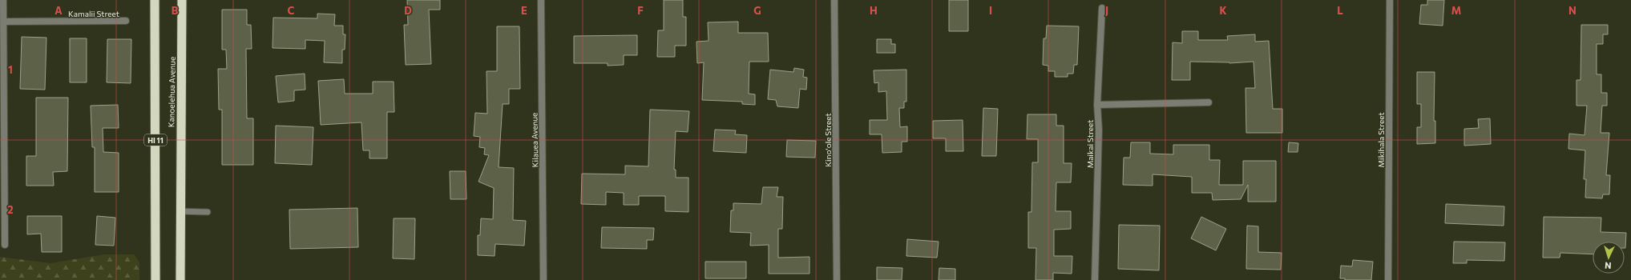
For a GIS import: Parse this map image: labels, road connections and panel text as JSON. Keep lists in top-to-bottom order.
{
  "streets": {
    "highway": ["Kanoelehua Avenue", "HI 11"],
    "street": [
      "Kamalii Street",
      "Kilauea Avenue",
      "Kinoʻole Street",
      "Mikihala Street",
      "Maikai Street"
    ]
  },
  "north": "bottom",
  "grid": {
    "columns": [
      "A",
      "B",
      "C",
      "D",
      "E",
      "F",
      "G",
      "H",
      "I",
      "J",
      "K",
      "L",
      "M",
      "N"
    ],
    "rows": ["1", "2"]
  }
}
